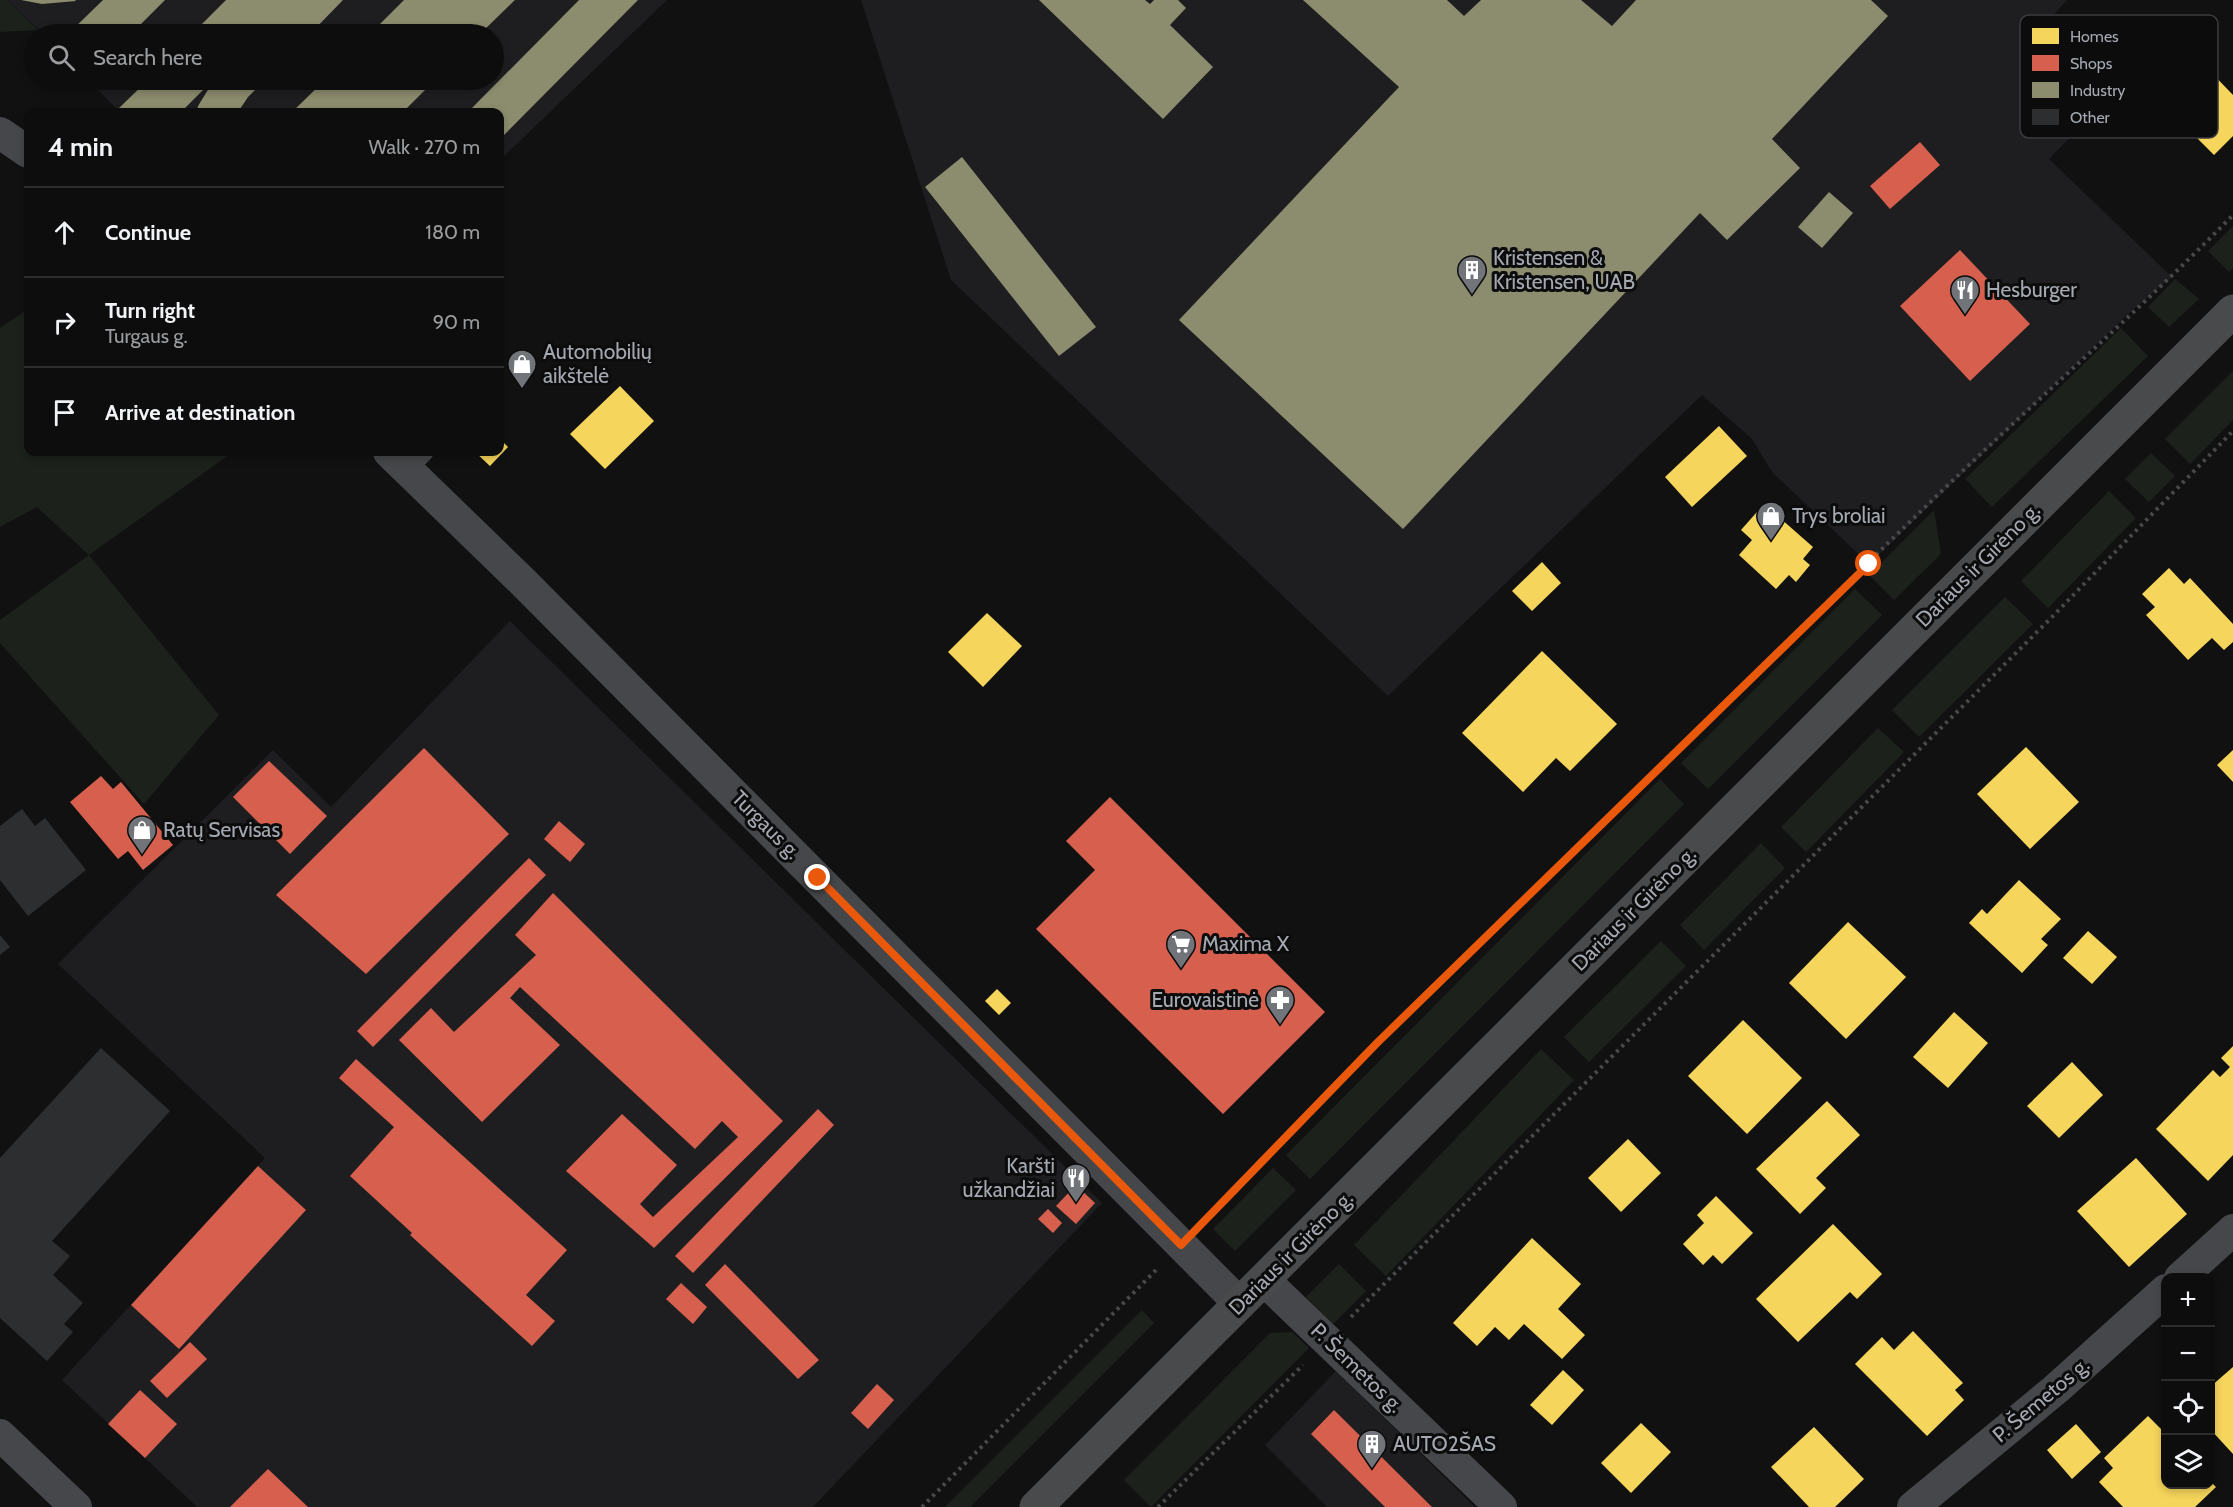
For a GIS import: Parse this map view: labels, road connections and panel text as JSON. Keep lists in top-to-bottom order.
{
  "streets": {
    "highway": ["Dariaus ir Girėno g."],
    "street": ["Turgaus g.", "P. Šemetos g."]
  },
  "crossings": [
    ["Dariaus ir Girėno g.", "Turgaus g."],
    ["Dariaus ir Girėno g.", "P. Šemetos g."]
  ],
  "places": {
    "building": ["Kristensen & Kristensen, UAB", "AUTO2ŠAS"],
    "restaurant": ["Hesburger", "Karšti užkandžiai"],
    "shop": ["Automobilių aikštelė", "Trys broliai", "Ratų Servisas"],
    "supermarket": ["Maxima X"],
    "pharmacy": ["Eurovaistinė"]
  },
  "legend": [
    "Homes",
    "Shops",
    "Industry",
    "Other"
  ],
  "page": {
    "search": "Search here",
    "heading": ["4 min", "Walk · 270 m"],
    "list": [
      ["Continue", "180 m"],
      ["Turn right", "Turgaus g.", "90 m"],
      "Arrive at destination"
    ],
    "map_buttons": ["+", "−"]
  }
}
